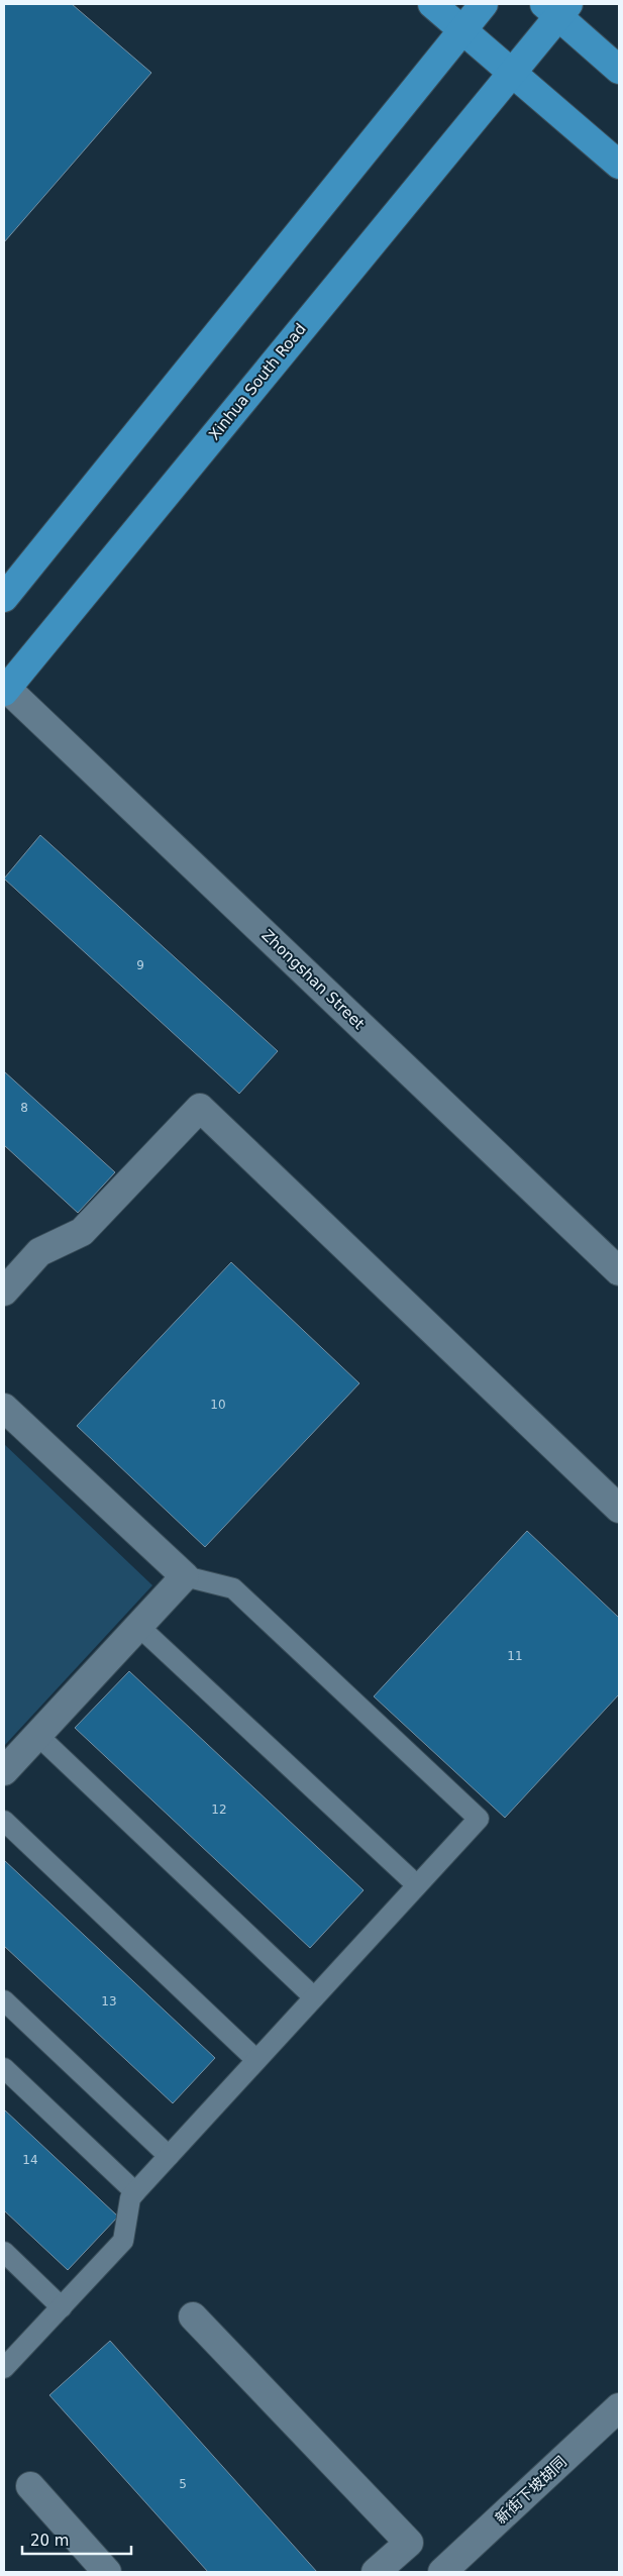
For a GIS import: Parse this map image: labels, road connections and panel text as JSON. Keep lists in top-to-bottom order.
{
  "streets": {
    "main road": ["Xinhua South Road"],
    "street": ["Zhongshan Street", "新街下坡胡同"]
  },
  "crossings": [
    ["Xinhua South Road", "Zhongshan Street"]
  ],
  "house_numbers": [
    "9",
    "8",
    "10",
    "11",
    "12",
    "13",
    "14",
    "5"
  ],
  "scale_bar": "20 m"
}
